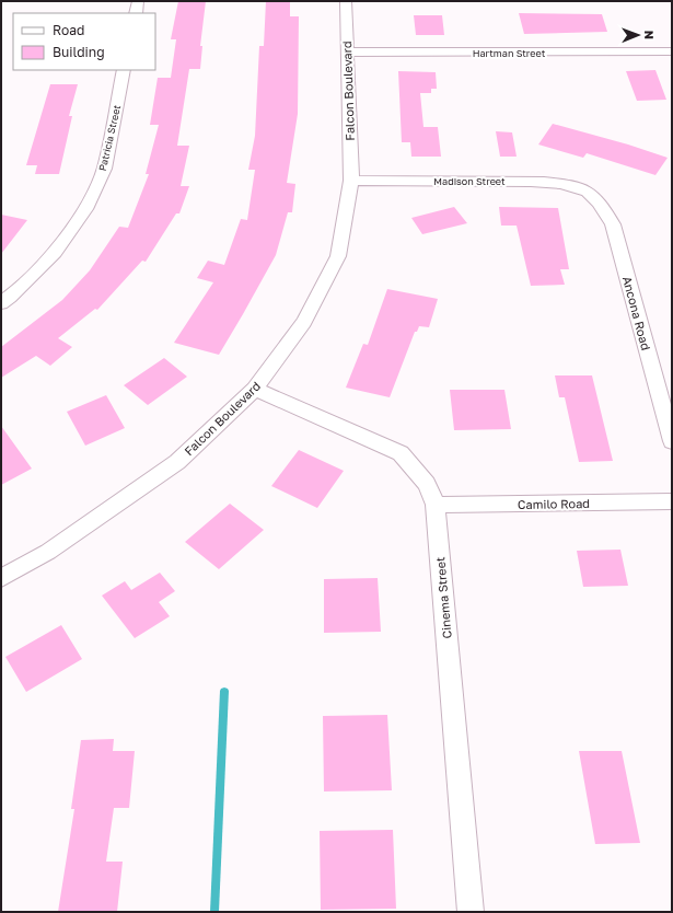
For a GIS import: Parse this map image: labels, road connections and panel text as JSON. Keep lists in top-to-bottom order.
{
  "streets": {
    "street": [
      "Hartman Street",
      "Falcon Boulevard",
      "Patricia Street",
      "Madison Street",
      "Ancona Road",
      "Camilo Road",
      "Cinema Street"
    ]
  },
  "crossings": [
    ["Hartman Street", "Falcon Boulevard"],
    ["Falcon Boulevard", "Madison Street"],
    ["Falcon Boulevard", "Cinema Street"],
    ["Madison Street", "Ancona Road"],
    ["Camilo Road", "Cinema Street"]
  ],
  "legend": ["Road", "Building"],
  "north": "right"
}
